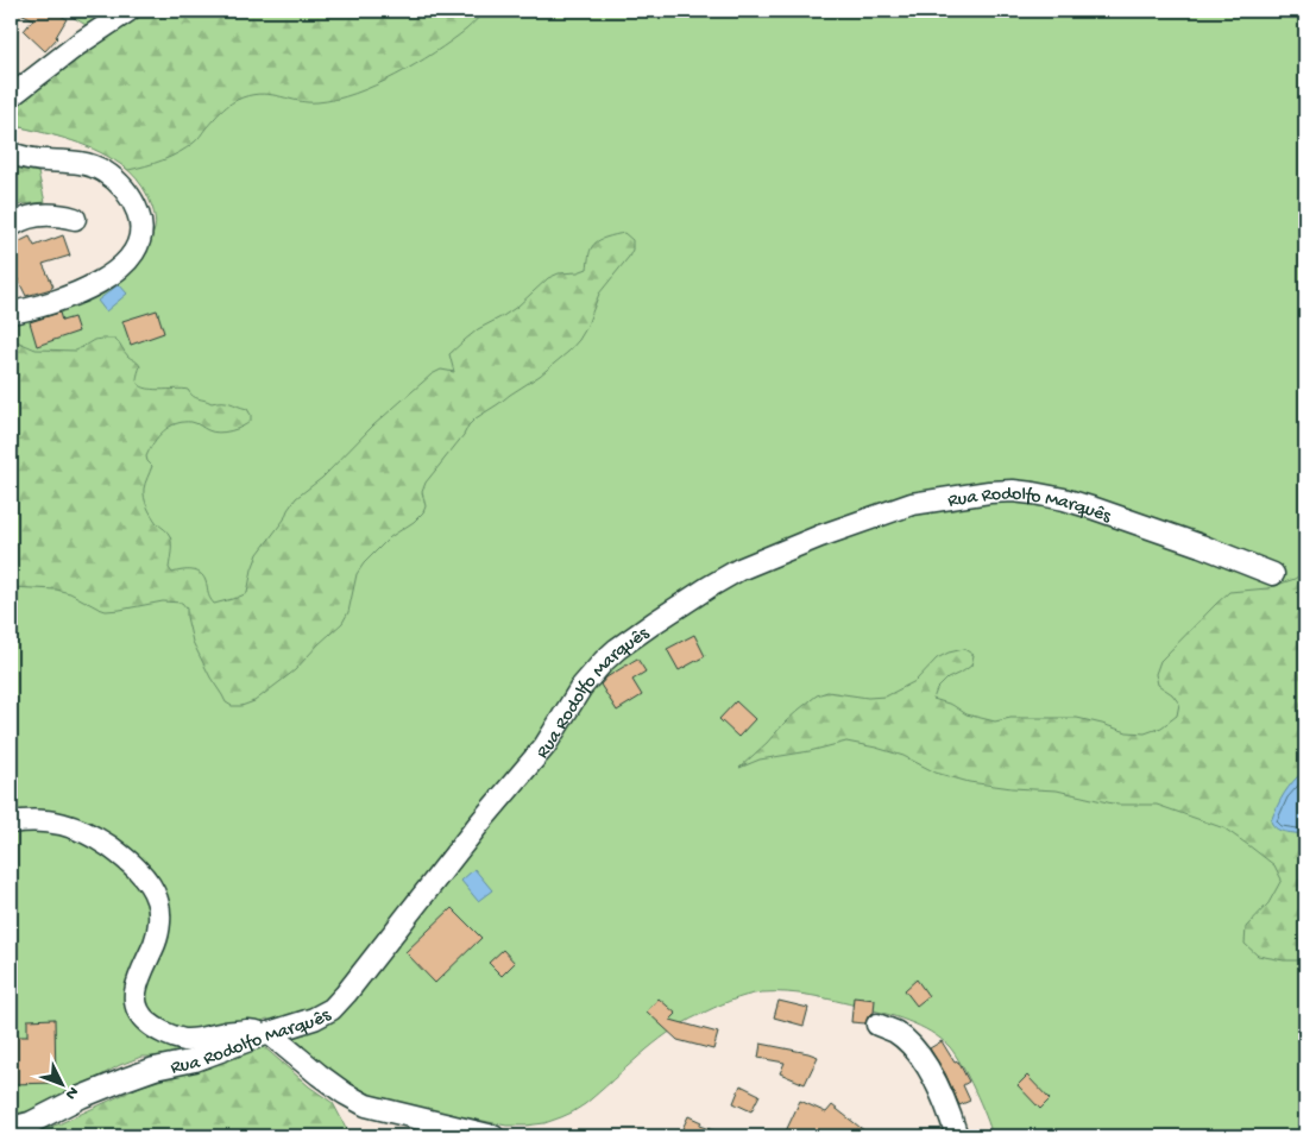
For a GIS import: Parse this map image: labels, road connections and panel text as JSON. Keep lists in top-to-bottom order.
{
  "streets": {
    "street": ["Rua Rodolfo Marquês"]
  },
  "north": "bottom right"
}
